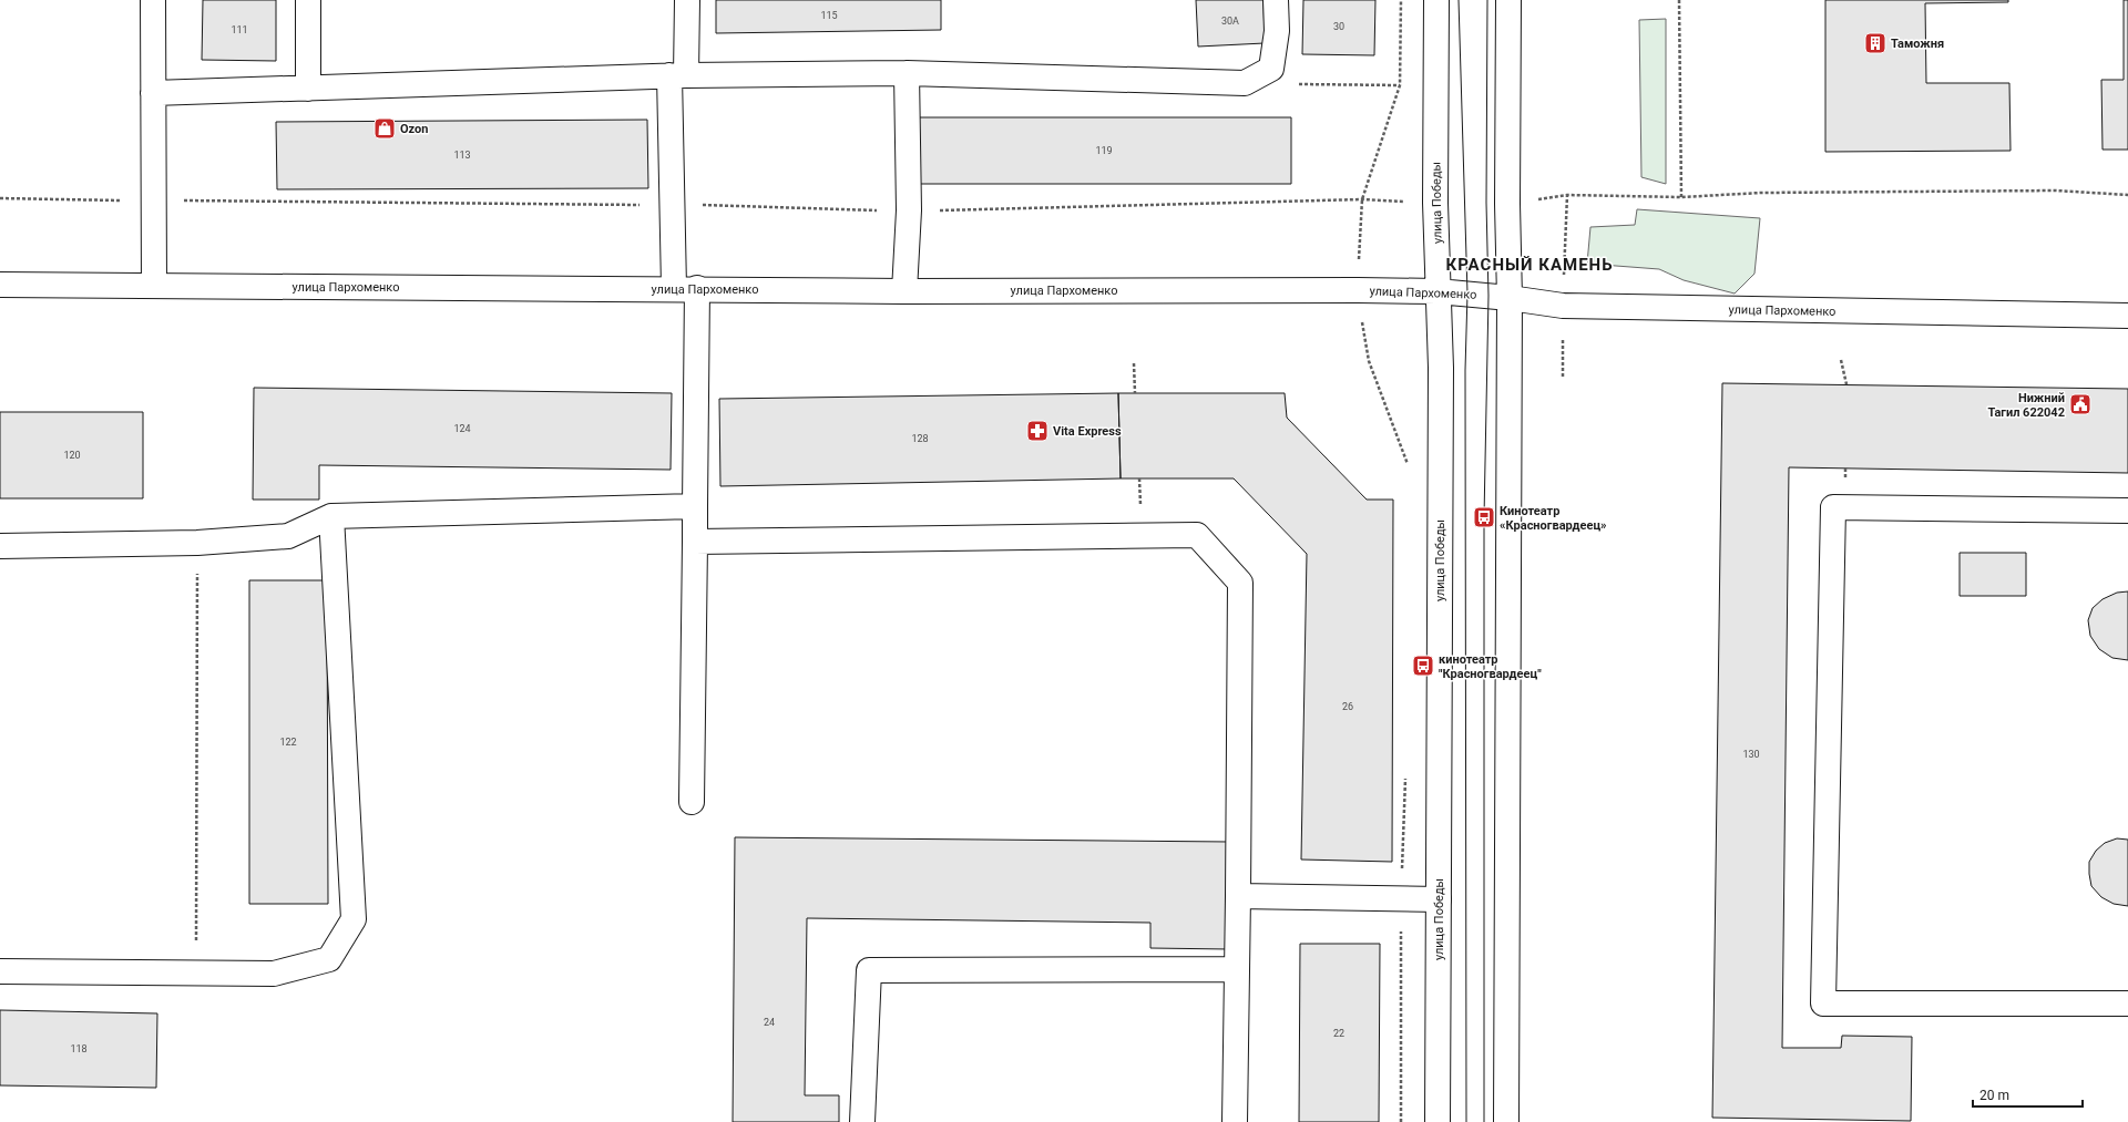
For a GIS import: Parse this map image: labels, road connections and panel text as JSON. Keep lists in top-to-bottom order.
{
  "streets": {
    "main road": ["улица Победы", "улица Пархоменко"]
  },
  "crossings": [
    ["улица Победы", "улица Пархоменко"]
  ],
  "districts": ["КРАСНЫЙ КАМЕНЬ"],
  "places": {
    "building": ["Таможня"],
    "shop": ["Ozon"],
    "public building": ["Нижний Тагил 622042"],
    "pharmacy": ["Vita Express"],
    "bus stop": ["Кинотеатр «Красногвардеец»", "кинотеатр \"Красногвардеец\""]
  },
  "house_numbers": [
    "115",
    "30А",
    "30",
    "111",
    "119",
    "113",
    "124",
    "128",
    "120",
    "26",
    "122",
    "130",
    "24",
    "22",
    "118"
  ],
  "scale_bar": "20 m"
}
